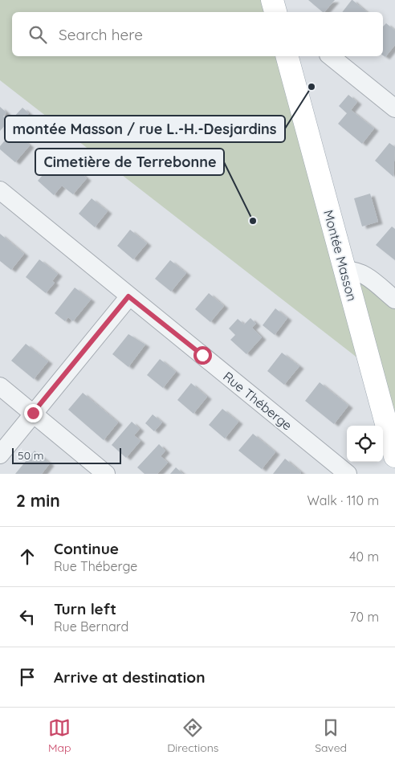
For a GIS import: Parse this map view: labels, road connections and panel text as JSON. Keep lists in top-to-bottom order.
{
  "streets": {
    "main road": ["Montée Masson"],
    "street": ["Rue Théberge"]
  },
  "places": ["montée Masson / rue L.-H.-Desjardins", "Cimetière de Terrebonne"],
  "scale_bar": "50 m",
  "page": {
    "search": "Search here",
    "scale": "50 m",
    "heading": ["2 min", "Walk · 110 m"],
    "list": [
      ["Continue", "Rue Théberge", "40 m"],
      ["Turn left", "Rue Bernard", "70 m"],
      "Arrive at destination"
    ],
    "nav": ["Map", "Directions", "Saved"]
  }
}
